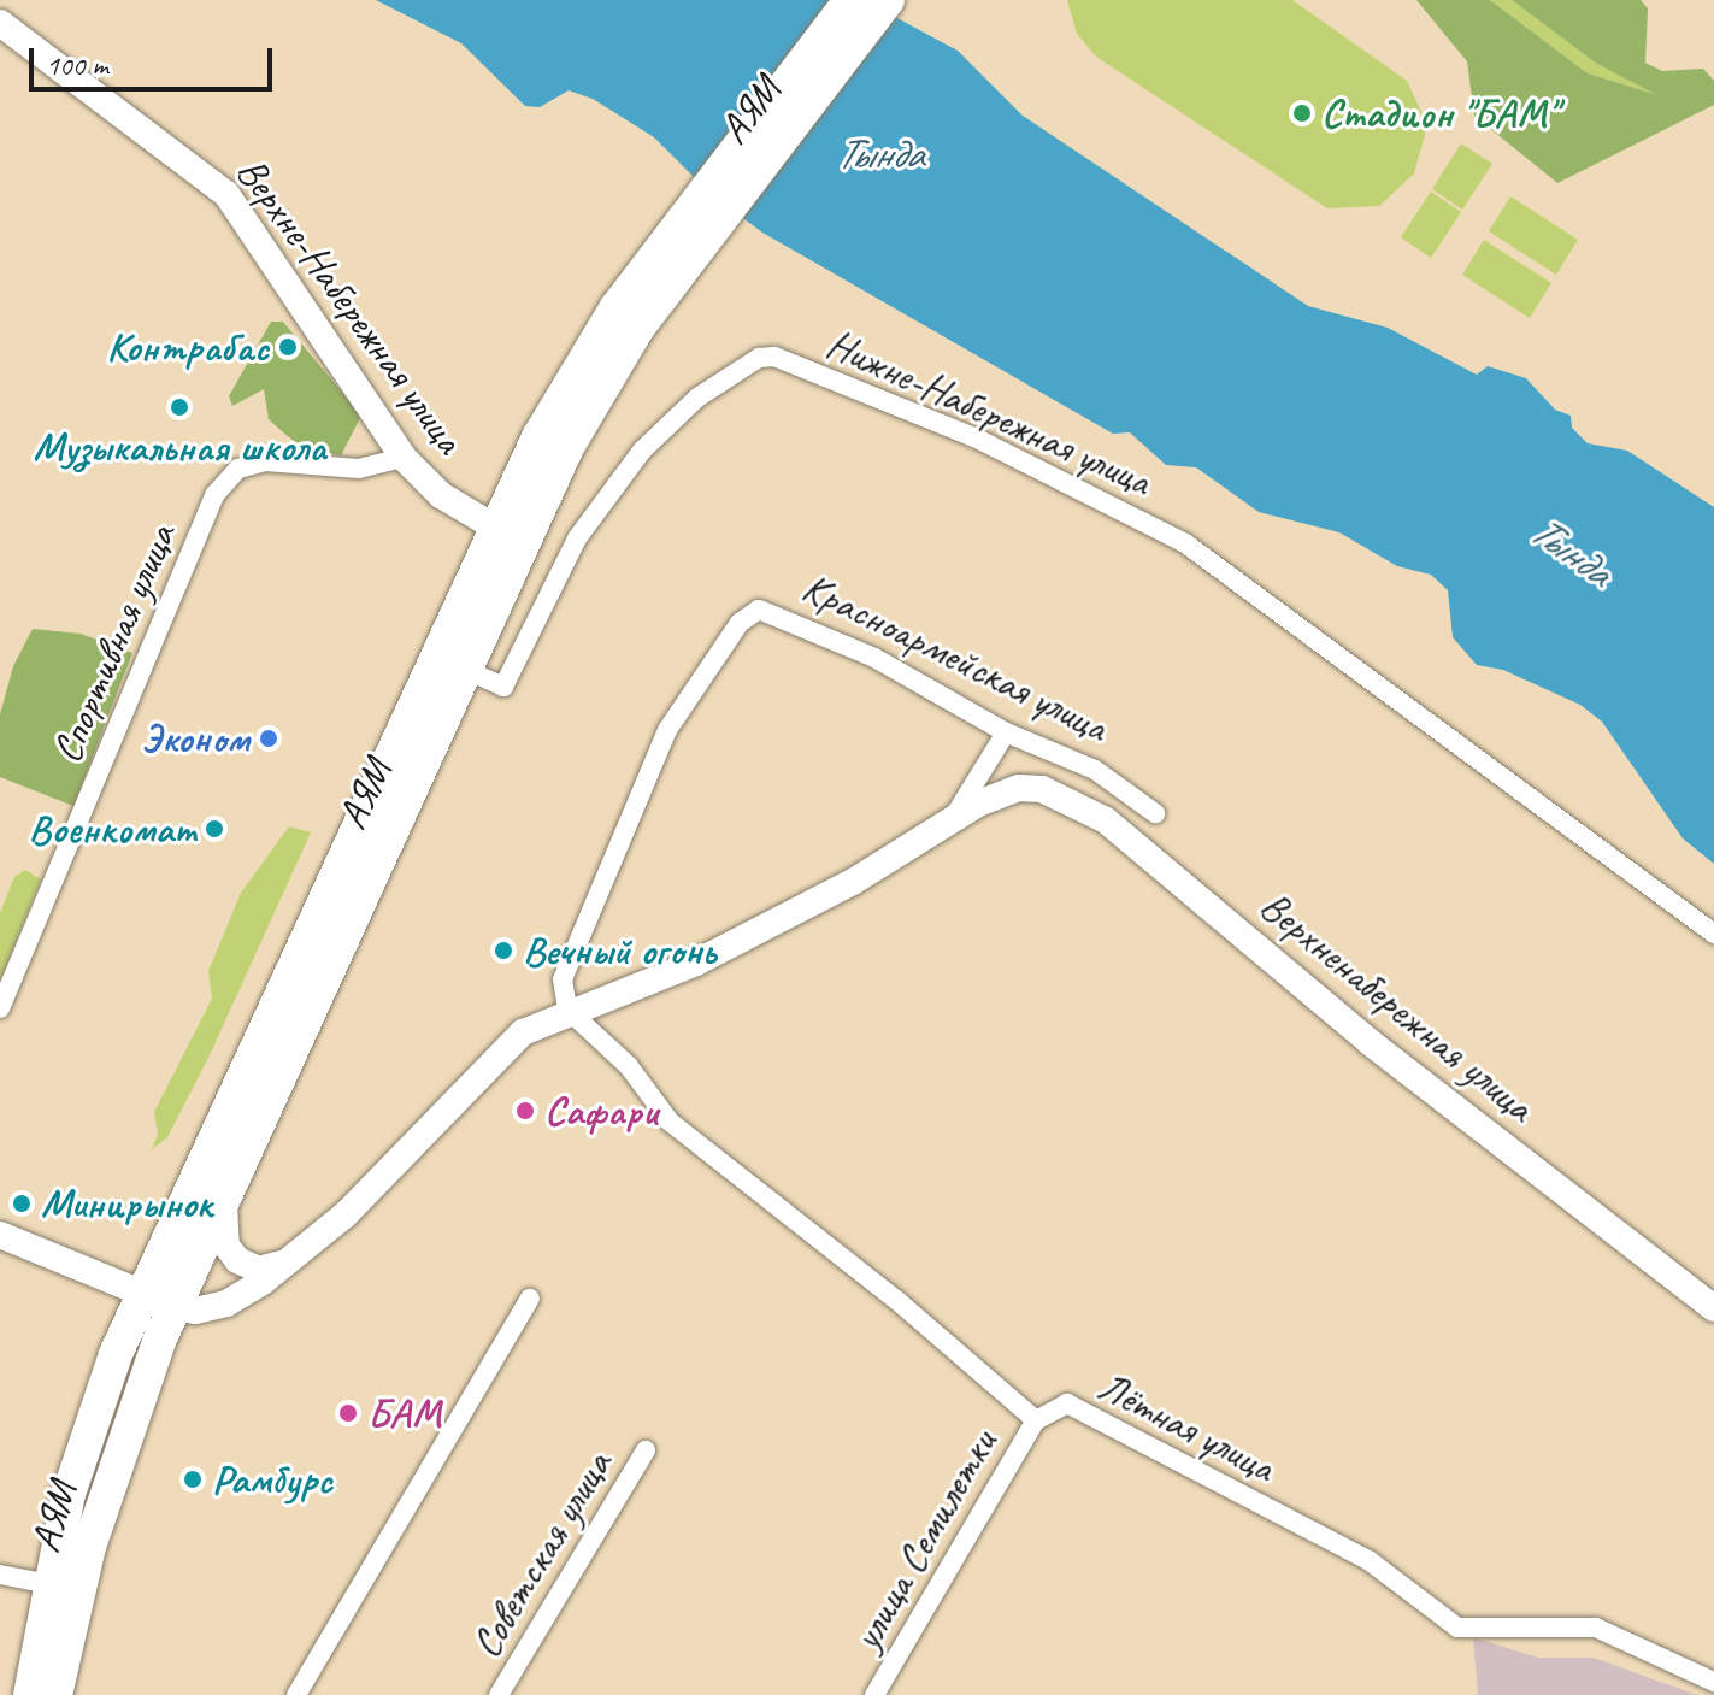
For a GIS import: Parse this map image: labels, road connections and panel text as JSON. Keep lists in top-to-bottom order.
{
  "streets": {
    "highway": ["АЯМ"],
    "street": [
      "Верхне-Набережная улица",
      "Нижне-Набережная улица",
      "Спортивная улица",
      "Красноармейская улица",
      "Верхненабережная улица",
      "Лётная улица",
      "улица Семилетки",
      "Советская улица"
    ]
  },
  "crossings": [
    ["АЯМ", "Верхне-Набережная улица"],
    ["АЯМ", "Нижне-Набережная улица"],
    ["Верхне-Набережная улица", "Спортивная улица"],
    ["Красноармейская улица", "Лётная улица"],
    ["Лётная улица", "улица Семилетки"]
  ],
  "water": ["Тында"],
  "places": [
    "Стадион \"БАМ\"",
    "Контрабас",
    "Музыкальная школа",
    "Эконом",
    "Военкомат",
    "Вечный огонь",
    "Сафари",
    "Минирынок",
    "БАМ",
    "Рамбурс"
  ],
  "scale_bar": "100 m"
}
